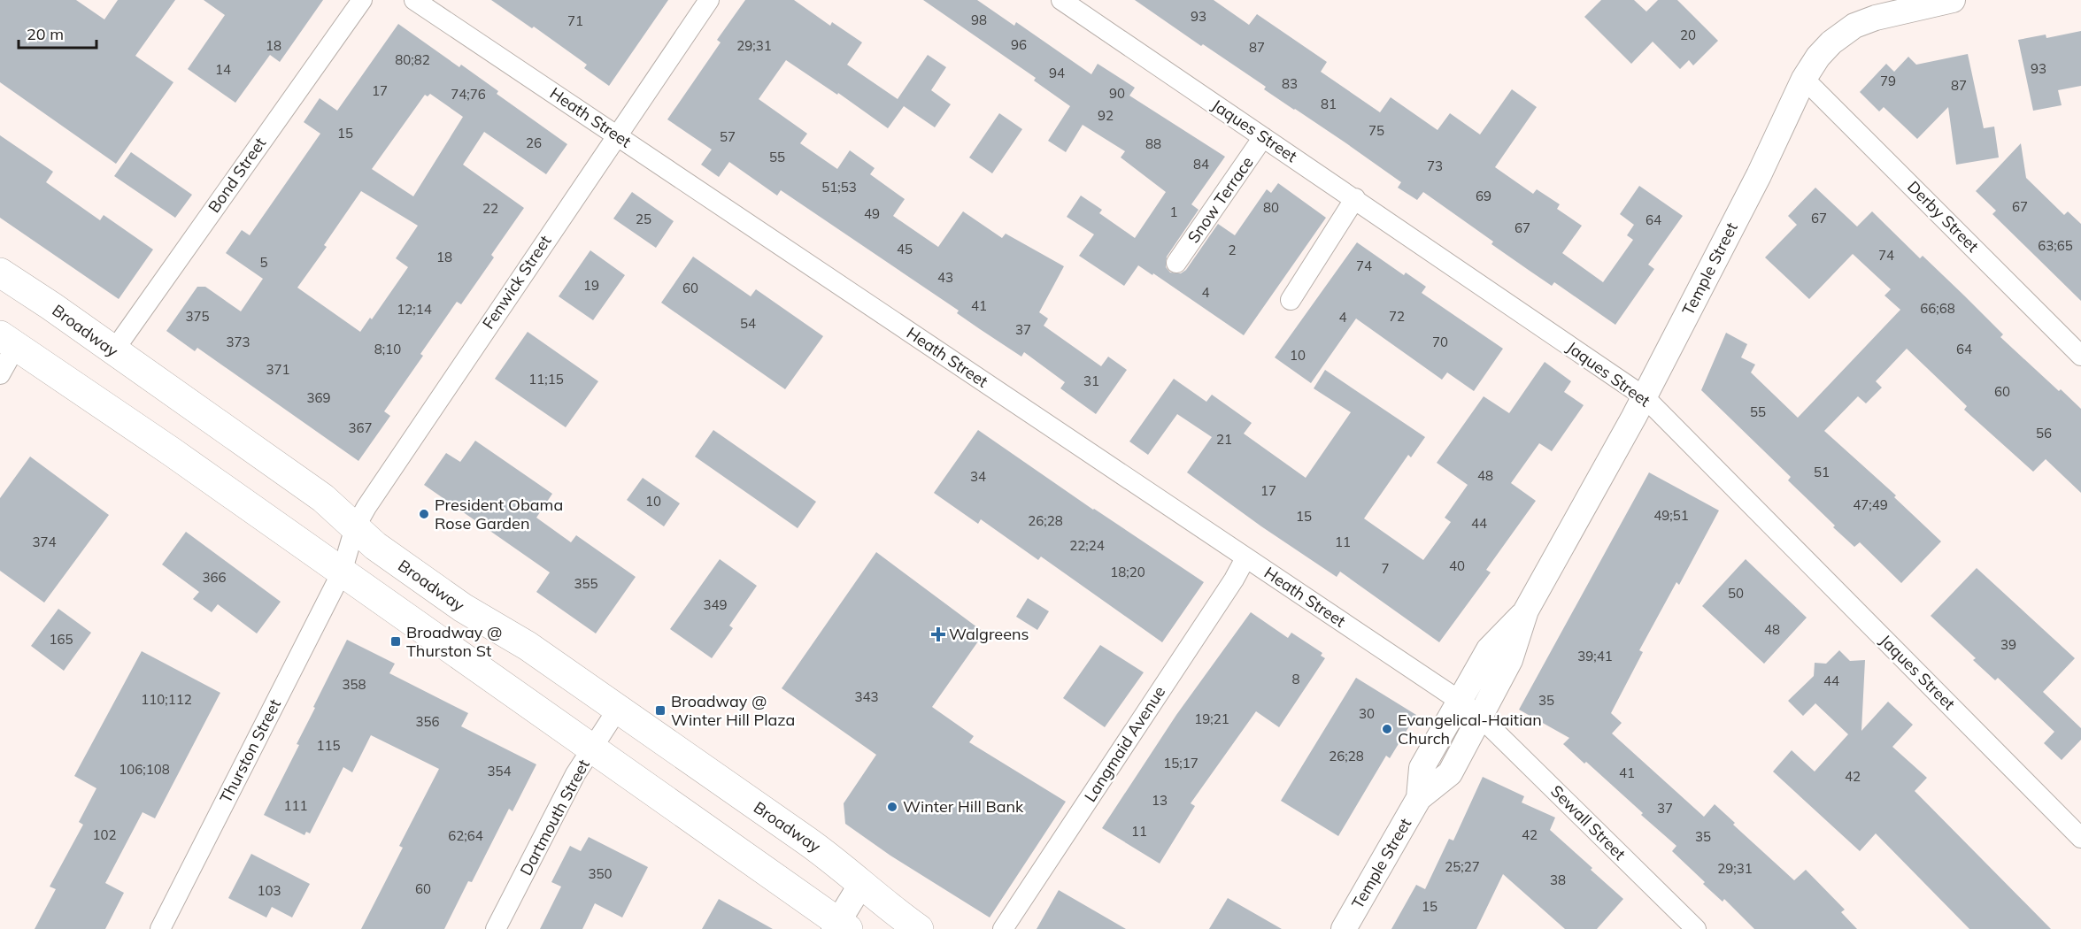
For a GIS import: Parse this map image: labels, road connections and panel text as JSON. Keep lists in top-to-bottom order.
{
  "streets": {
    "main road": ["Broadway"],
    "street": [
      "Heath Street",
      "Jaques Street",
      "Bond Street",
      "Snow Terrace",
      "Derby Street",
      "Temple Street",
      "Fenwick Street",
      "Langmaid Avenue",
      "Thurston Street",
      "Dartmouth Street",
      "Sewall Street"
    ]
  },
  "crossings": [
    ["Heath Street", "Temple Street"],
    ["Heath Street", "Fenwick Street"],
    ["Heath Street", "Langmaid Avenue"],
    ["Heath Street", "Sewall Street"],
    ["Jaques Street", "Snow Terrace"],
    ["Jaques Street", "Temple Street"],
    ["Bond Street", "Broadway"],
    ["Derby Street", "Temple Street"],
    ["Temple Street", "Sewall Street"],
    ["Fenwick Street", "Broadway"],
    ["Fenwick Street", "Thurston Street"],
    ["Broadway", "Dartmouth Street"]
  ],
  "places": {
    "other": ["President Obama Rose Garden", "Evangelical-Haitian Church", "Winter Hill Bank"],
    "health": ["Walgreens"],
    "transit": ["Broadway @ Thurston St", "Broadway @ Winter Hill Plaza"]
  },
  "house_numbers": [
    "93",
    "98",
    "71",
    "20",
    "96",
    "18",
    "29;31",
    "87",
    "80;82",
    "93",
    "14",
    "94",
    "79",
    "83",
    "87",
    "17",
    "90",
    "74;76",
    "81",
    "92",
    "75",
    "15",
    "57",
    "26",
    "88",
    "55",
    "84",
    "73",
    "51;53",
    "69",
    "67",
    "80",
    "22",
    "1",
    "49",
    "67",
    "25",
    "64",
    "67",
    "63;65",
    "45",
    "2",
    "74",
    "18",
    "5",
    "74",
    "43",
    "19",
    "60",
    "4",
    "41",
    "66;68",
    "12;14",
    "375",
    "72",
    "4",
    "54",
    "37",
    "373",
    "70",
    "8;10",
    "64",
    "10",
    "371",
    "11;15",
    "31",
    "60",
    "369",
    "55",
    "367",
    "56",
    "21",
    "51",
    "48",
    "34",
    "17",
    "10",
    "47;49",
    "49;51",
    "15",
    "26;28",
    "44",
    "374",
    "11",
    "22;24",
    "40",
    "7",
    "18;20",
    "366",
    "355",
    "50",
    "349",
    "48",
    "165",
    "39",
    "39;41",
    "8",
    "44",
    "358",
    "343",
    "110;112",
    "35",
    "30",
    "19;21",
    "356",
    "115",
    "26;28",
    "15;17",
    "106;108",
    "354",
    "41",
    "42",
    "13",
    "111",
    "37",
    "11",
    "102",
    "42",
    "62;64",
    "35",
    "25;27",
    "29;31",
    "350",
    "38",
    "60",
    "103",
    "15"
  ],
  "scale_bar": "20 m"
}
